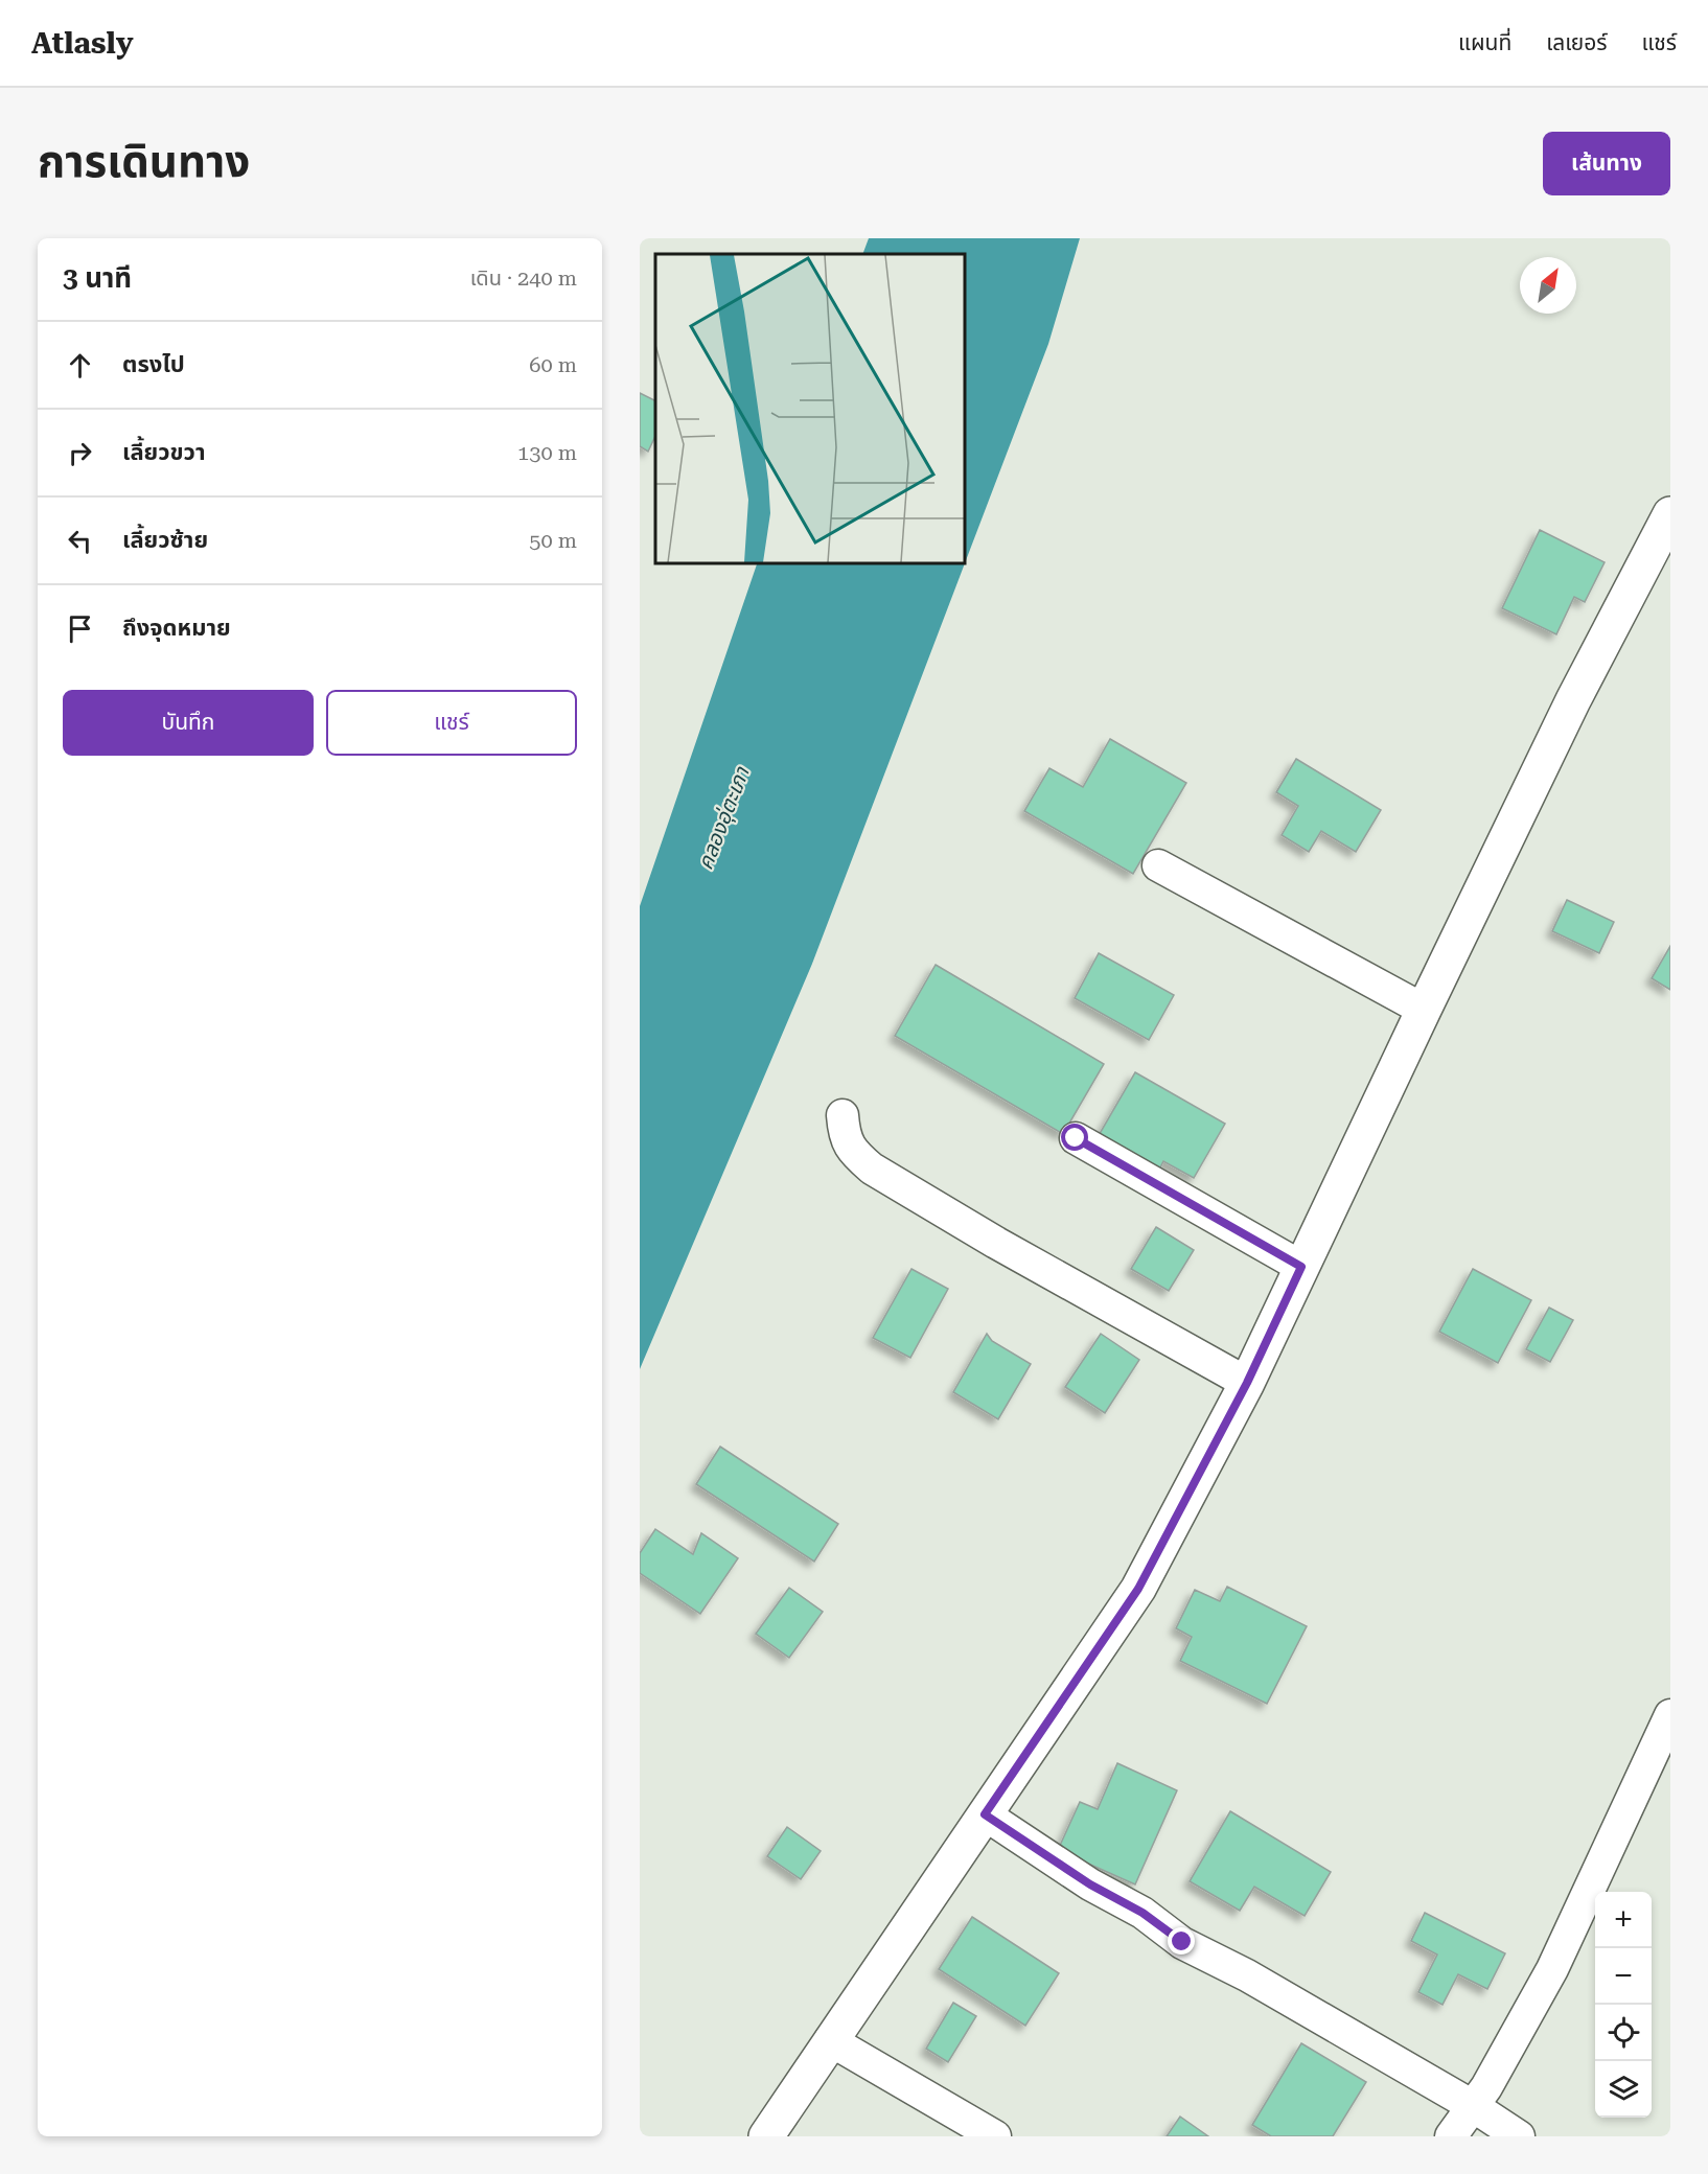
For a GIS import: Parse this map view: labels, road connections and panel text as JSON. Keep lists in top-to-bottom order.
{
  "water": ["คลองอุ่ตะเภา"],
  "north": "top right",
  "page": {
    "header": "Atlasly",
    "nav": ["แผนที่", "เลเยอร์", "แชร์"],
    "title": "การเดินทาง",
    "buttons": [
      "เส้นทาง",
      ["บันทึก", "แชร์"]
    ],
    "heading": ["3 นาที", "เดิน · 240 m"],
    "list": [
      ["ตรงไป", "60 m"],
      ["เลี้ยวขวา", "130 m"],
      ["เลี้ยวซ้าย", "50 m"],
      "ถึงจุดหมาย"
    ],
    "map_buttons": ["+", "−"]
  }
}
